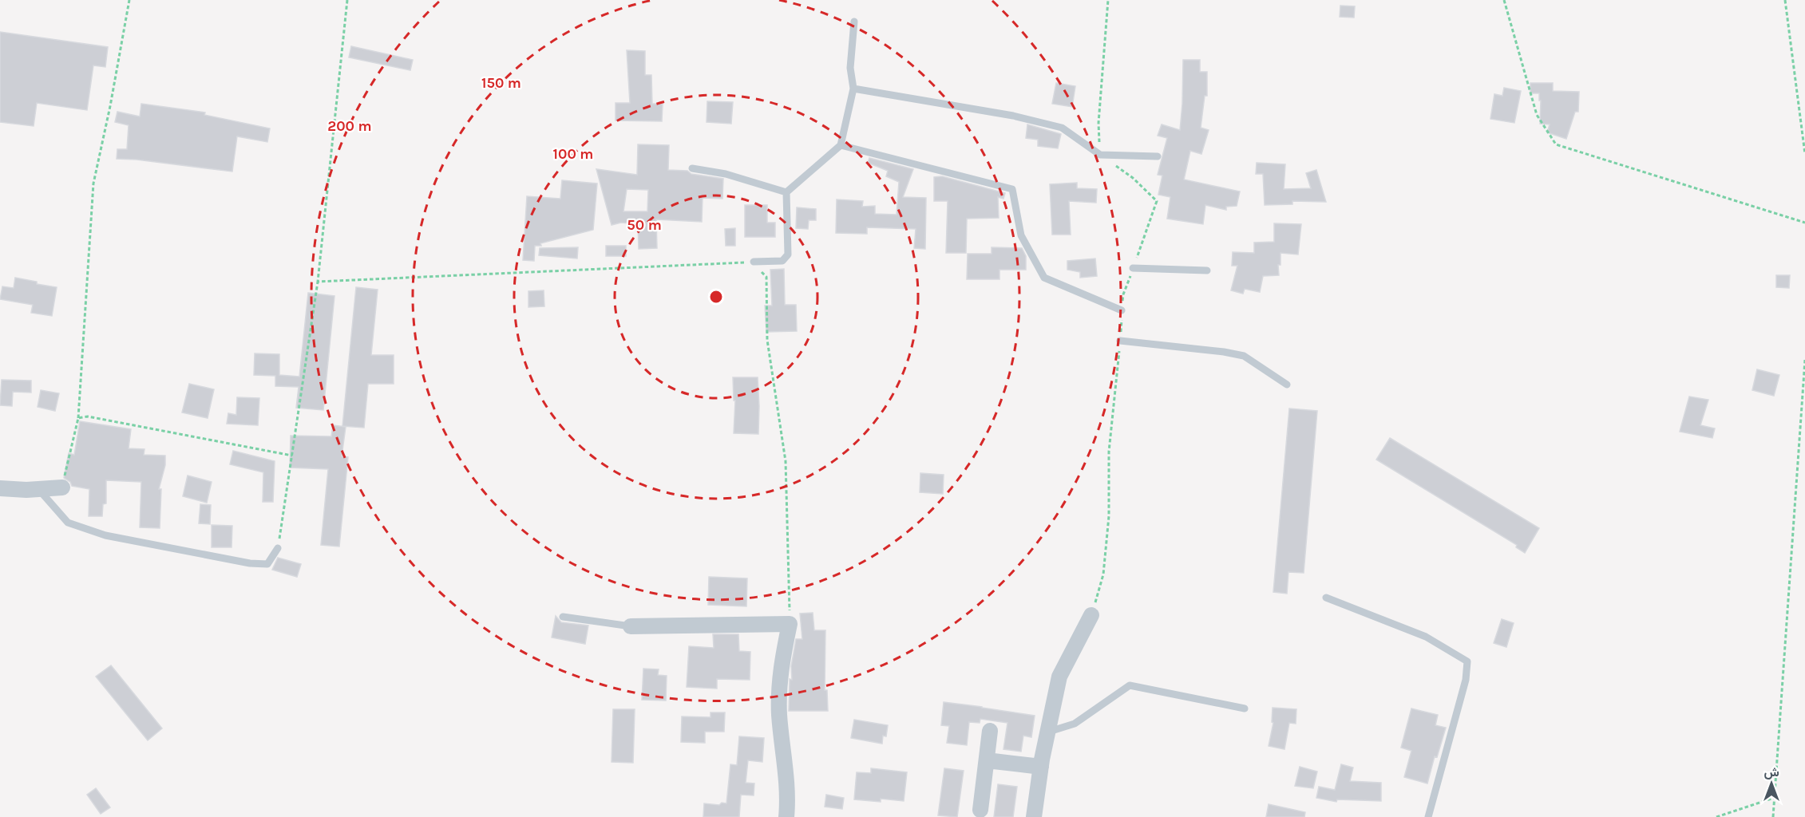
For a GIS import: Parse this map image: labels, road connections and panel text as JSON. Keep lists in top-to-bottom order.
{
  "north": "top",
  "rings": [
    "150 m",
    "200 m",
    "100 m",
    "50 m"
  ]
}
